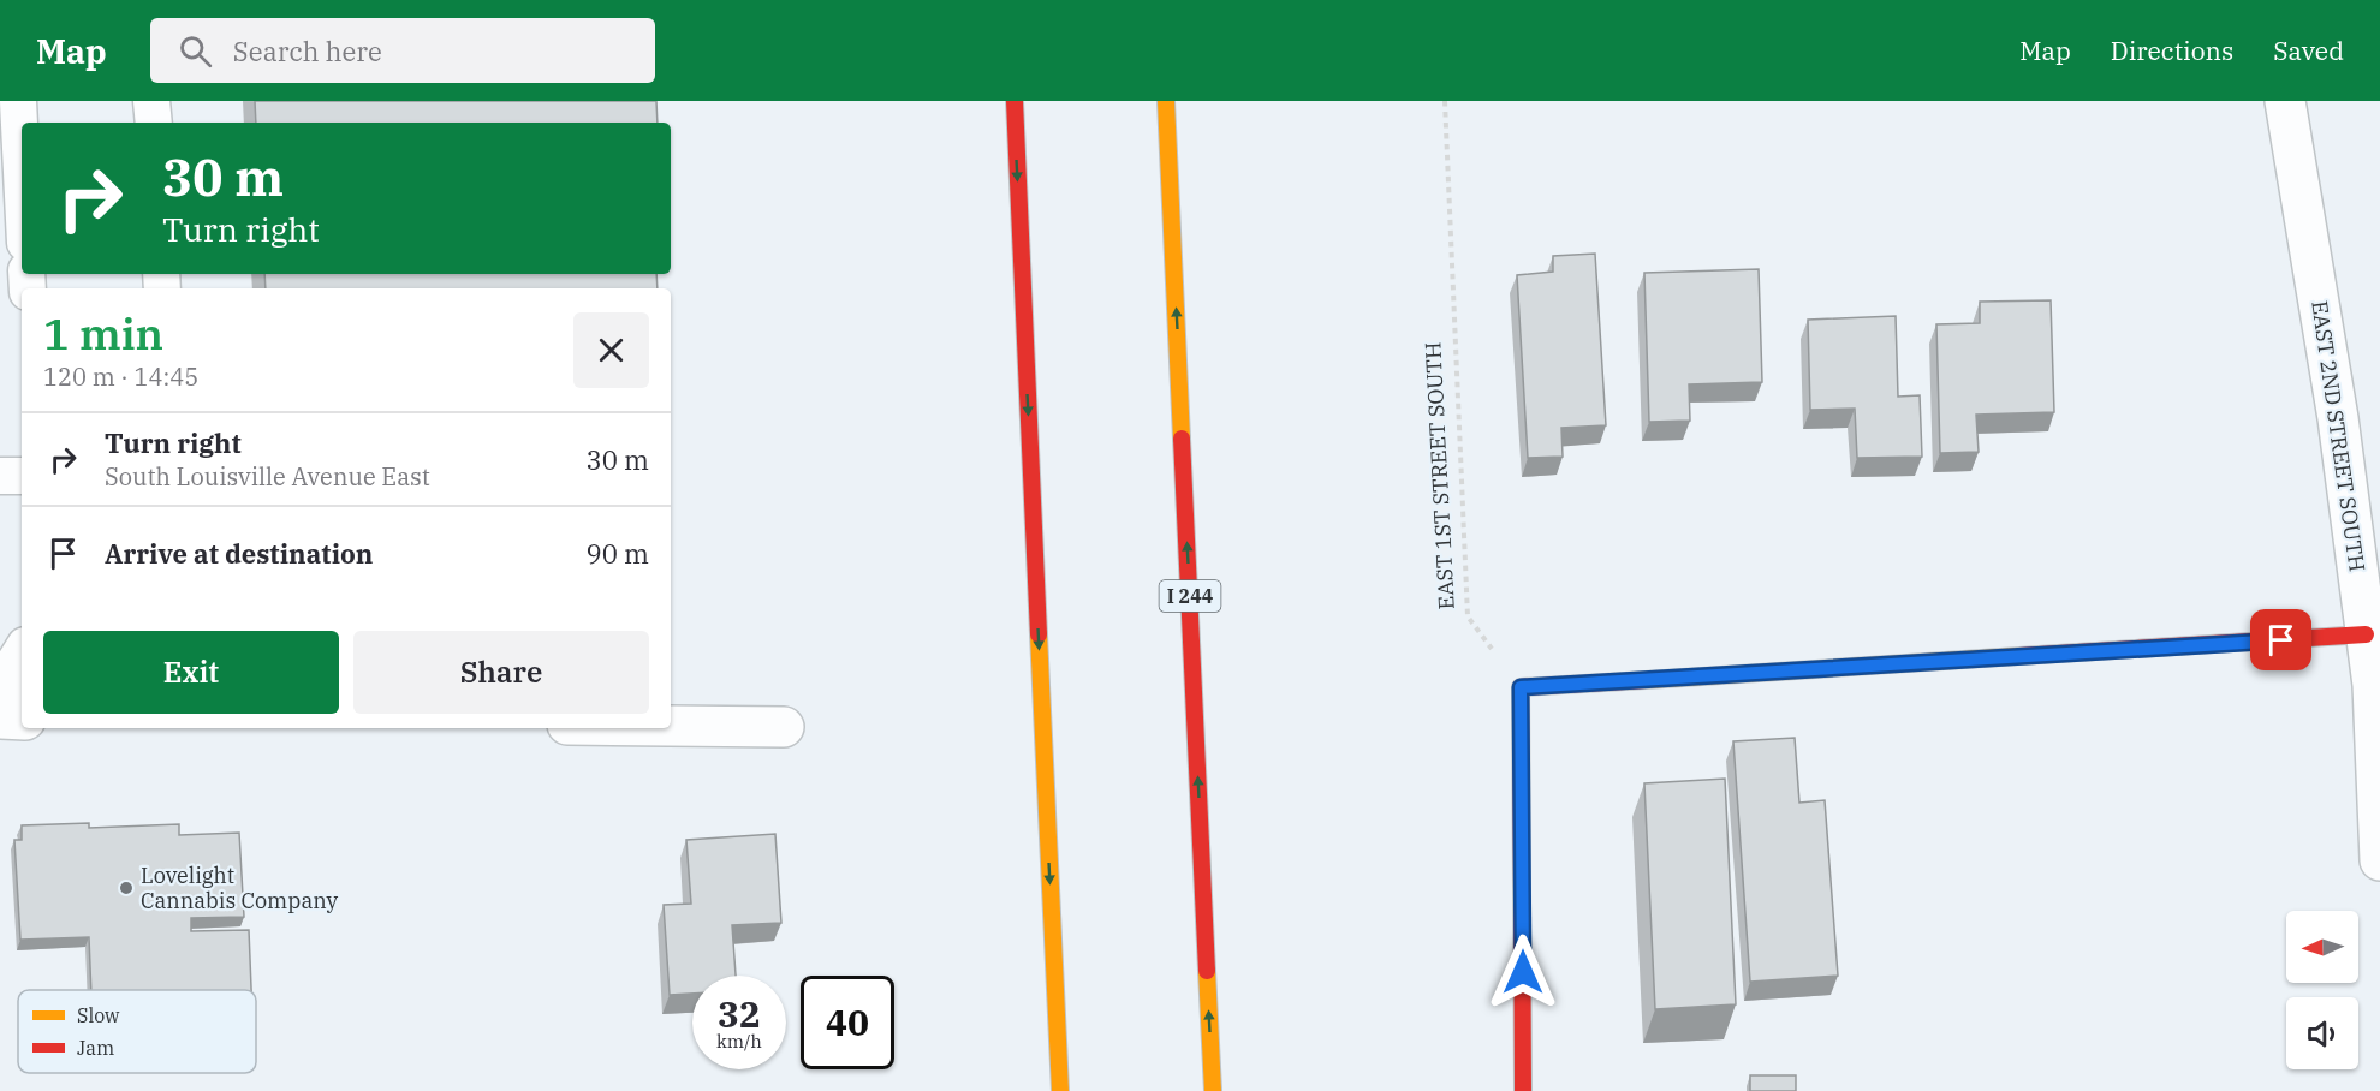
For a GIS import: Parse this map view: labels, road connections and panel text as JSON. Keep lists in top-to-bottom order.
{
  "streets": {
    "main road": ["I 244"],
    "street": ["EAST 2ND STREET SOUTH"],
    "path": ["EAST 1ST STREET SOUTH"]
  },
  "places": ["Lovelight Cannabis Company"],
  "legend": ["Slow", "Jam"],
  "north": "left",
  "page": {
    "header": "Map",
    "search": "Search here",
    "nav": ["Map", "Directions", "Saved"],
    "turn": ["30 m", "Turn right"],
    "heading": ["1 min", "120 m · 14:45"],
    "list": [
      {
        "name": "Turn right",
        "note": "South Louisville Avenue East",
        "value": "30 m"
      },
      {
        "name": "Arrive at destination",
        "value": "90 m"
      }
    ],
    "buttons": ["Exit", "Share"],
    "speed": "32 km/h",
    "limit": "40"
  }
}
